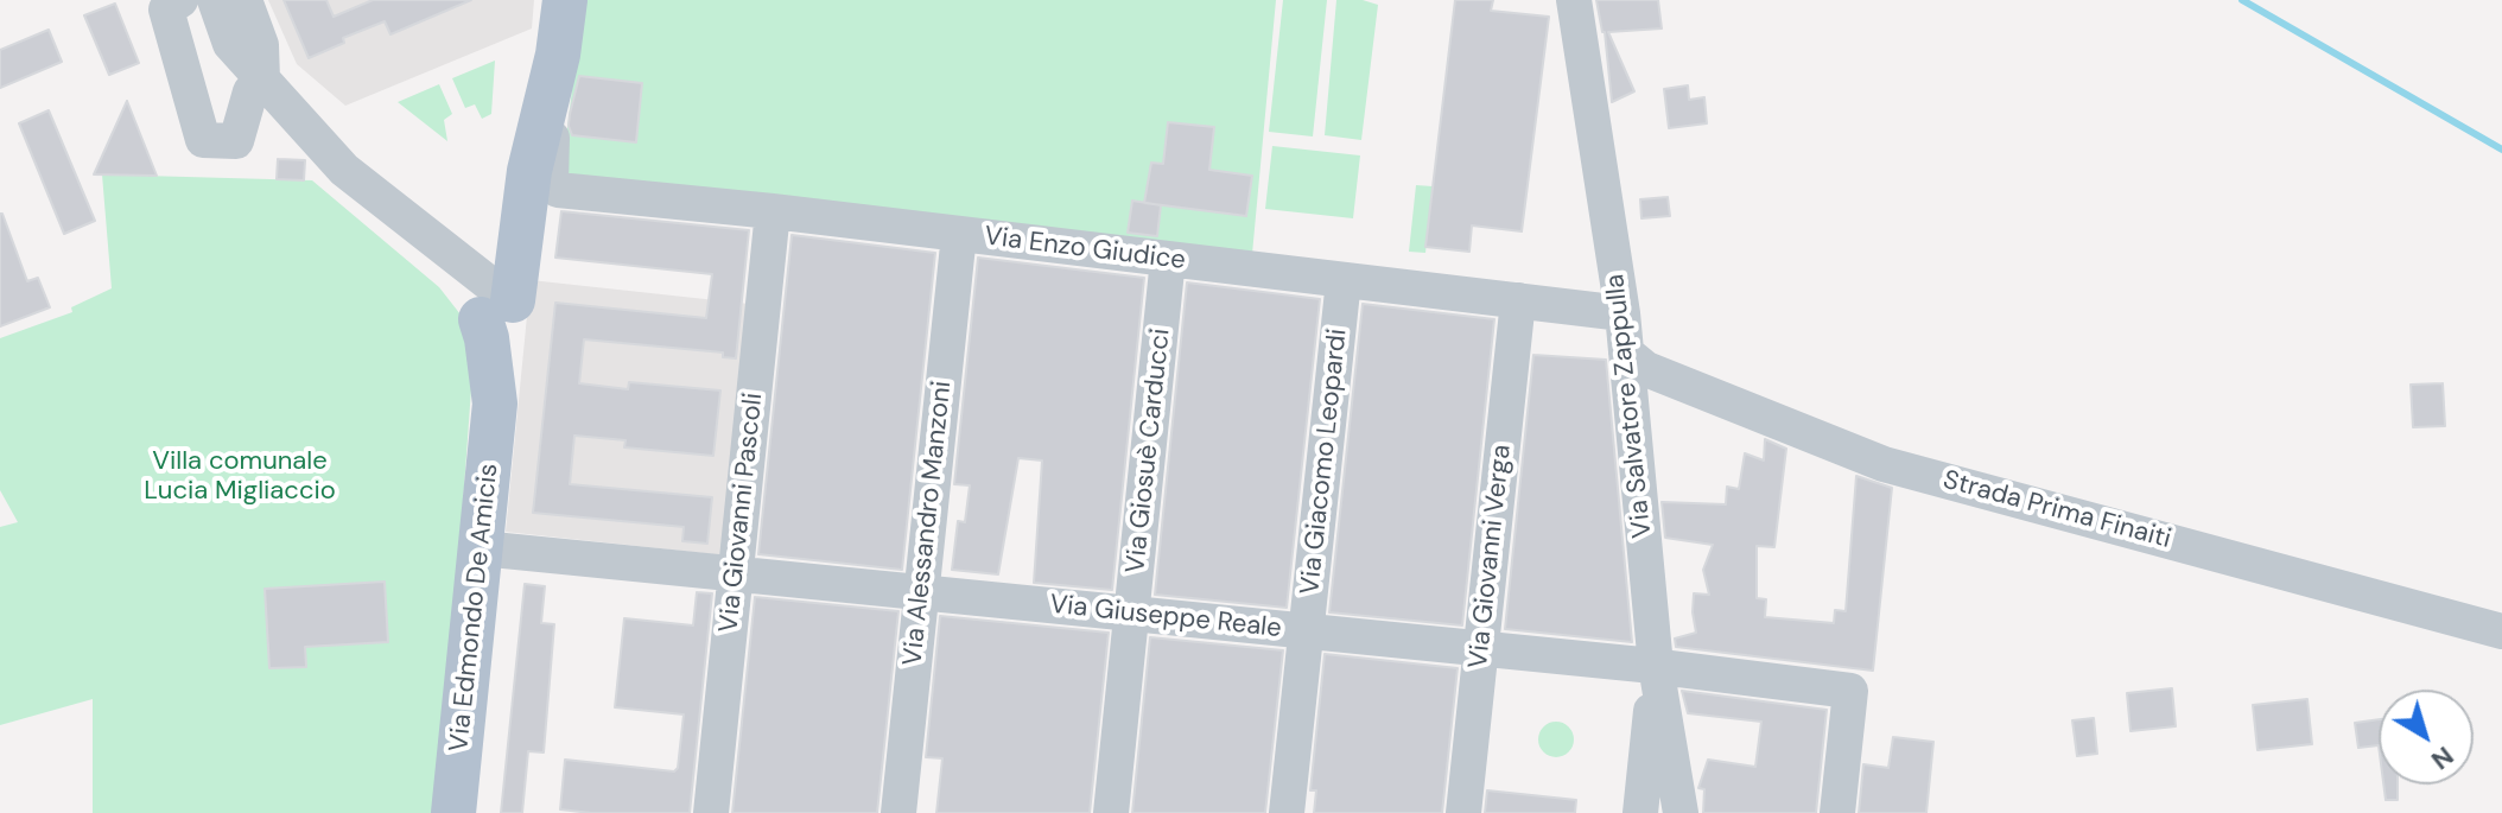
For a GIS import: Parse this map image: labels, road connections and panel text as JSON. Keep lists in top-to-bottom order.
{
  "streets": {
    "main road": ["Via Edmondo De Amicis"],
    "street": [
      "Via Enzo Giudice",
      "Via Salvatore Zappulla",
      "Via Giosuè Carducci",
      "Via Giacomo Leopardi",
      "Strada Prima Finaiti",
      "Via Giovanni Pascoli",
      "Via Alessandro Manzoni",
      "Via Giovanni Verga",
      "Via Giuseppe Reale"
    ]
  },
  "crossings": [
    ["Via Enzo Giudice", "Via Salvatore Zappulla"],
    ["Via Enzo Giudice", "Via Giosuè Carducci"],
    ["Via Enzo Giudice", "Via Giacomo Leopardi"],
    ["Via Enzo Giudice", "Via Giovanni Pascoli"],
    ["Via Enzo Giudice", "Via Alessandro Manzoni"],
    ["Via Enzo Giudice", "Via Giovanni Verga"],
    ["Via Salvatore Zappulla", "Strada Prima Finaiti"],
    ["Via Salvatore Zappulla", "Via Giuseppe Reale"],
    ["Via Giosuè Carducci", "Via Giuseppe Reale"],
    ["Via Giacomo Leopardi", "Via Giuseppe Reale"],
    ["Via Giovanni Pascoli", "Via Giuseppe Reale"],
    ["Via Alessandro Manzoni", "Via Giuseppe Reale"],
    ["Via Giovanni Verga", "Via Giuseppe Reale"],
    ["Via Edmondo De Amicis", "Via Giuseppe Reale"]
  ],
  "parks": ["Villa comunale Lucia Migliaccio"],
  "north": "bottom right"
}
